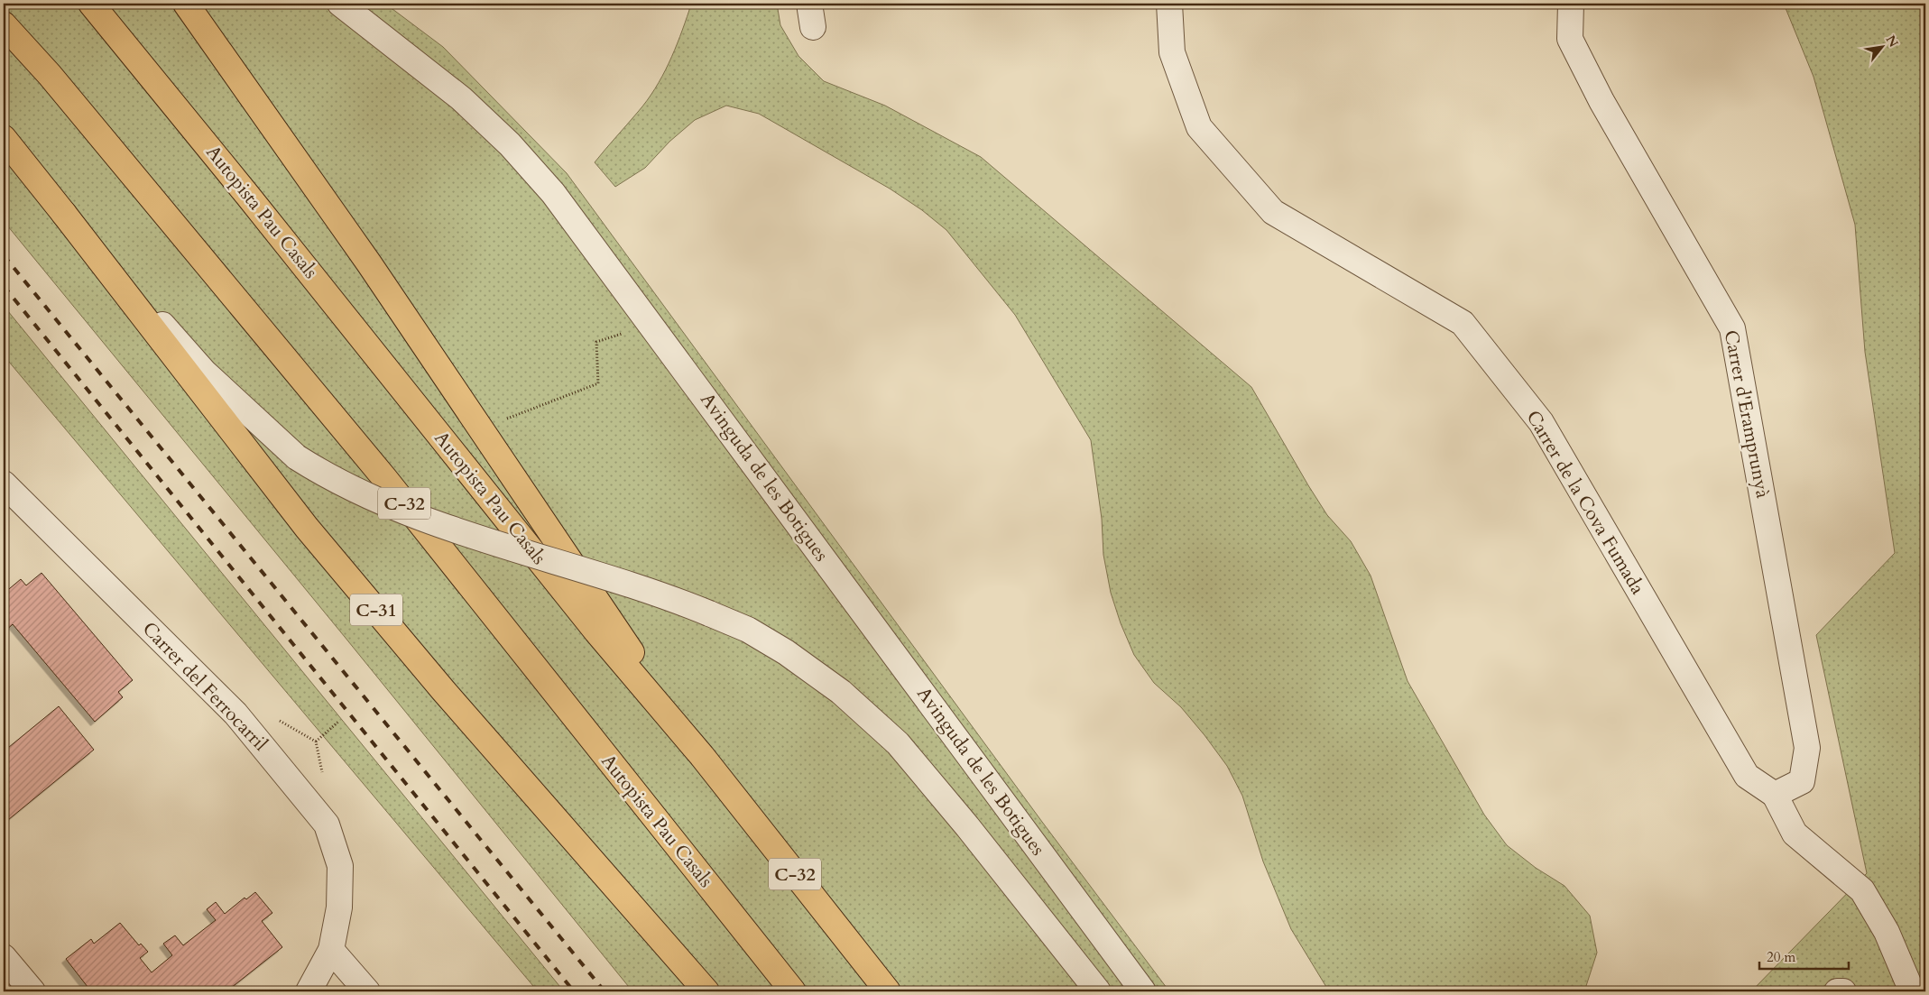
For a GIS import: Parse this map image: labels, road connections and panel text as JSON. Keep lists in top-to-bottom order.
{
  "streets": {
    "main road": ["Autopista Pau Casals", "C-32", "C-31"],
    "street": [
      "Carrer d'Eramprunyà",
      "Avinguda de les Botigues",
      "Carrer de la Cova Fumada",
      "Carrer del Ferrocarril"
    ]
  },
  "crossings": [
    ["Carrer d'Eramprunyà", "Carrer de la Cova Fumada"]
  ],
  "scale_bar": "20 m",
  "north": "top right"
}
